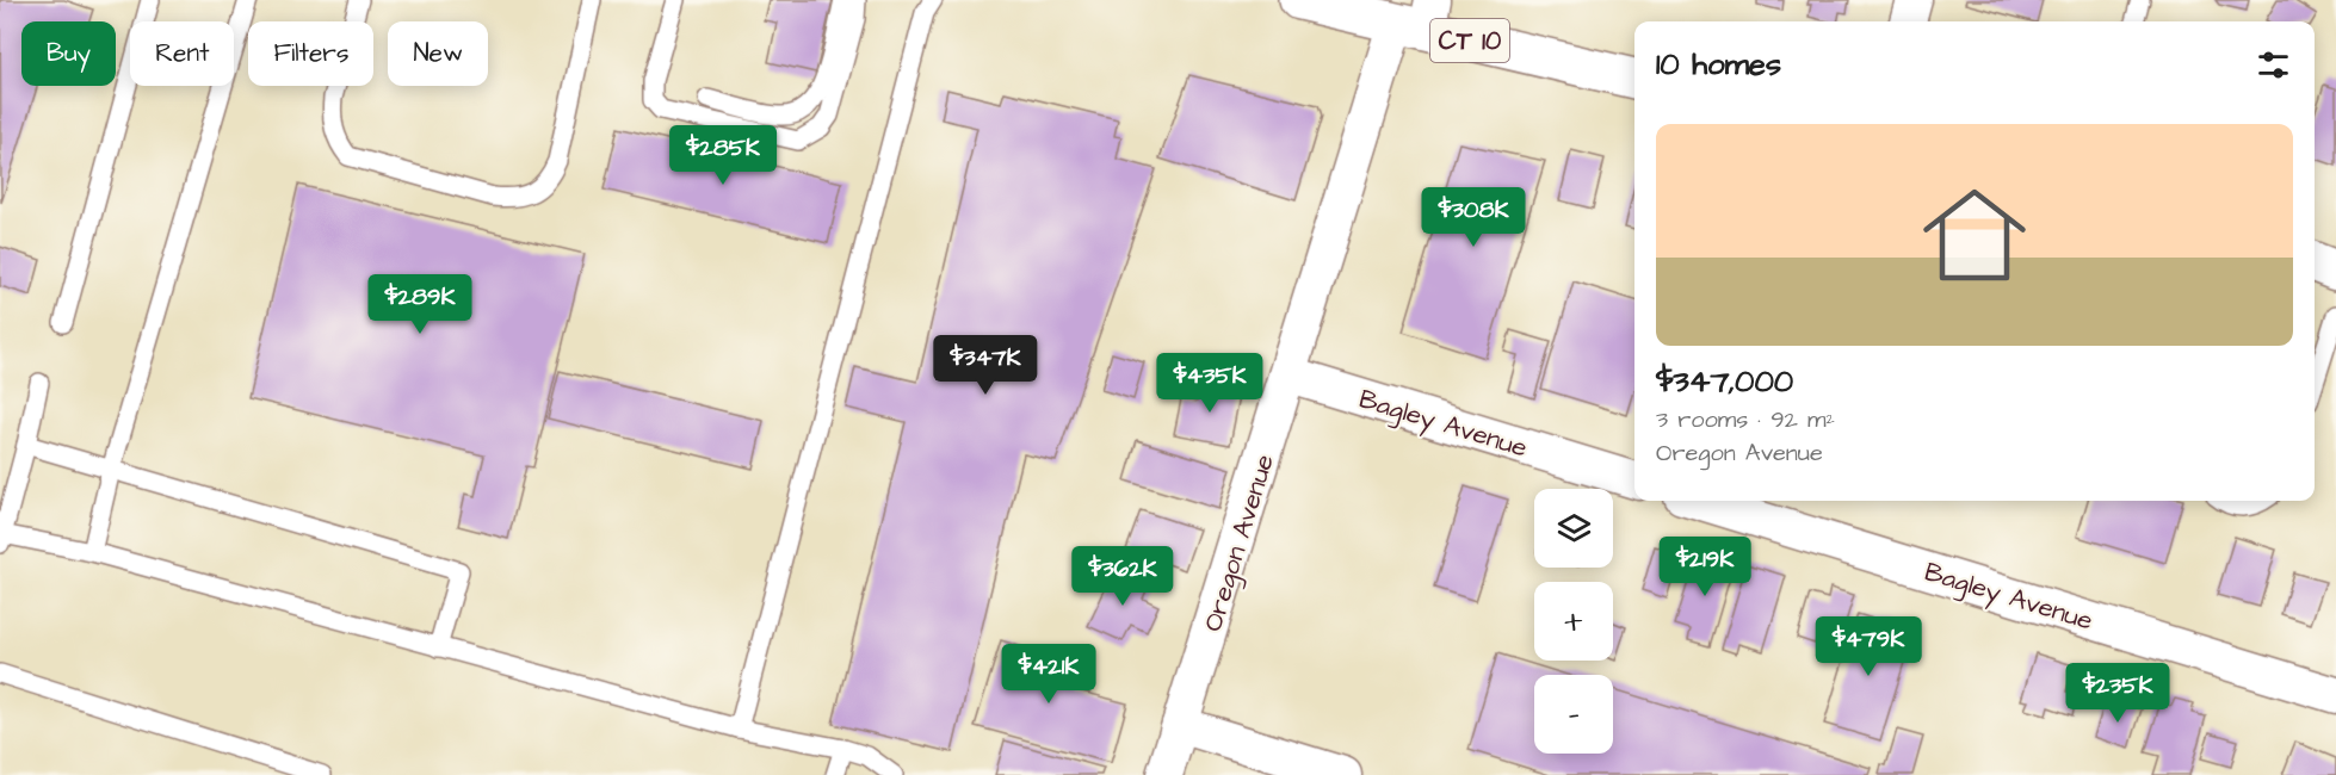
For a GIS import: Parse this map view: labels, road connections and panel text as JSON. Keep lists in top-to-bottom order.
{
  "streets": {
    "main road": ["CT 10"],
    "street": ["Bagley Avenue", "Oregon Avenue"]
  },
  "crossings": [
    ["CT 10", "Oregon Avenue"],
    ["Bagley Avenue", "Oregon Avenue"]
  ],
  "page": {
    "chip": [
      "Buy",
      "Rent",
      "Filters",
      "New"
    ],
    "heading": "10 homes",
    "list": [
      {
        "name": "$347,000",
        "note": "3 rooms · 92 m² · Oregon Avenue"
      }
    ],
    "price": [
      "$285K",
      "$308K",
      "$289K",
      "$347K",
      "$435K",
      "$219K",
      "$362K",
      "$479K",
      "$421K",
      "$235K"
    ],
    "map_buttons": ["+", "−"]
  }
}
